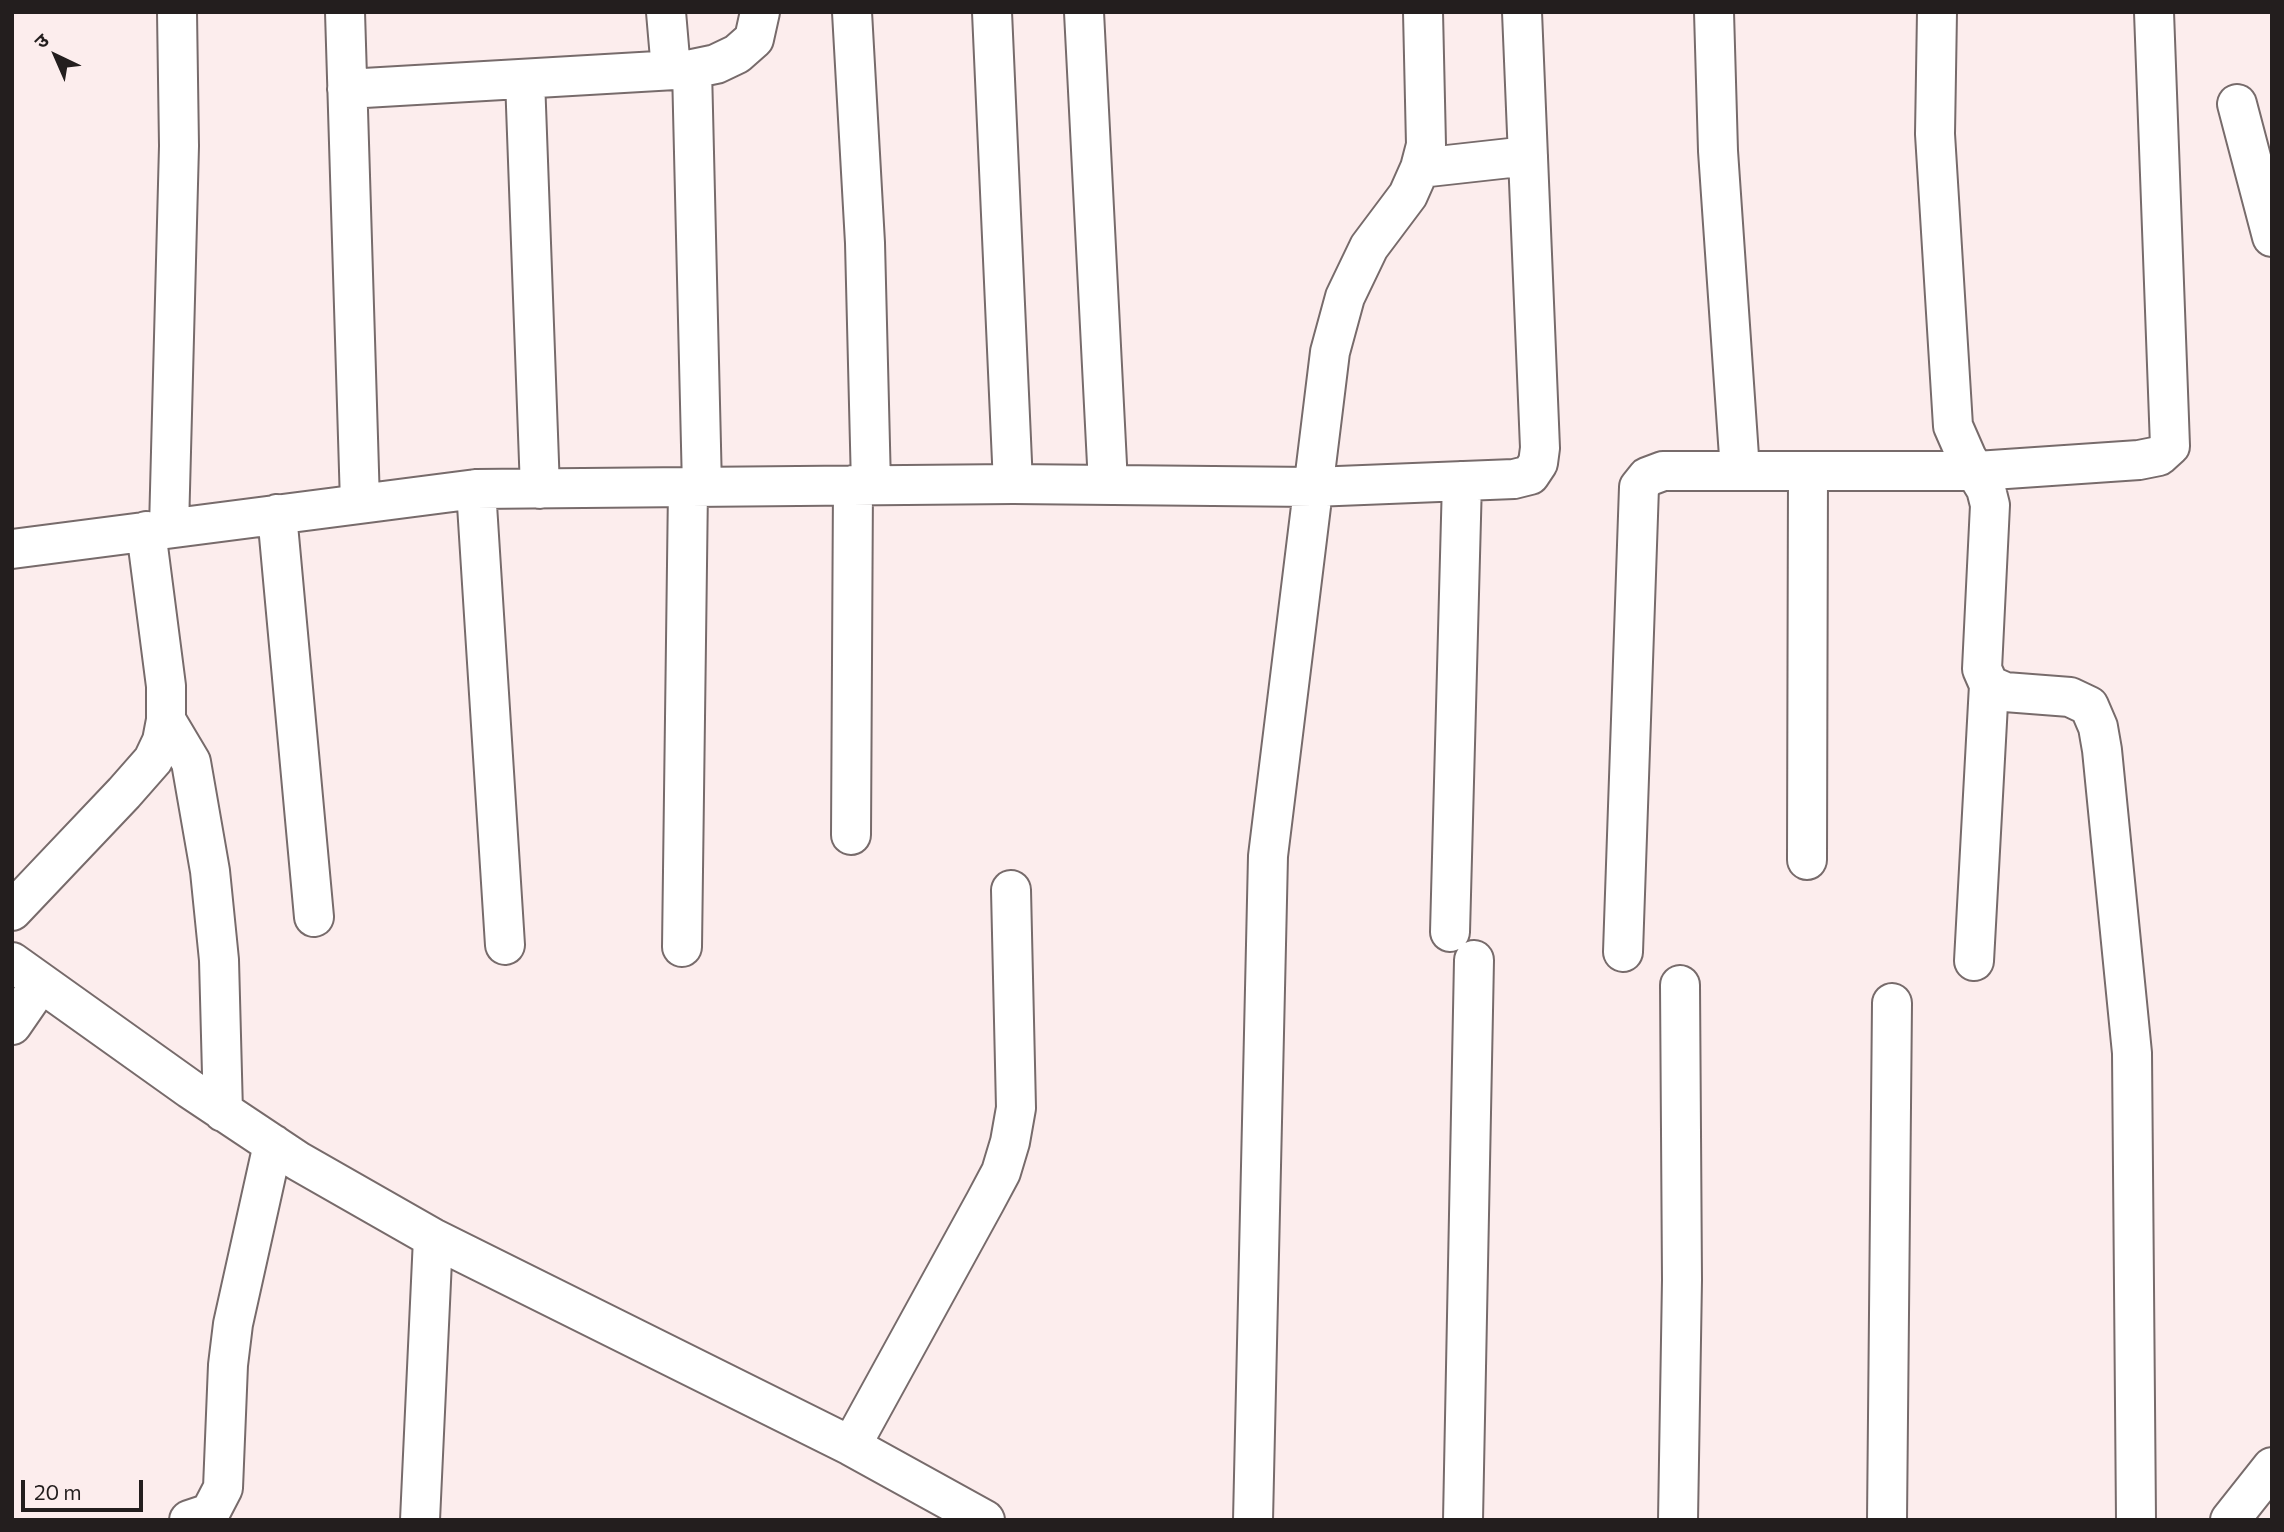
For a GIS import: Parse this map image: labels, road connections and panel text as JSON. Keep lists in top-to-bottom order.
{
  "scale_bar": "20 m",
  "north": "top left"
}
